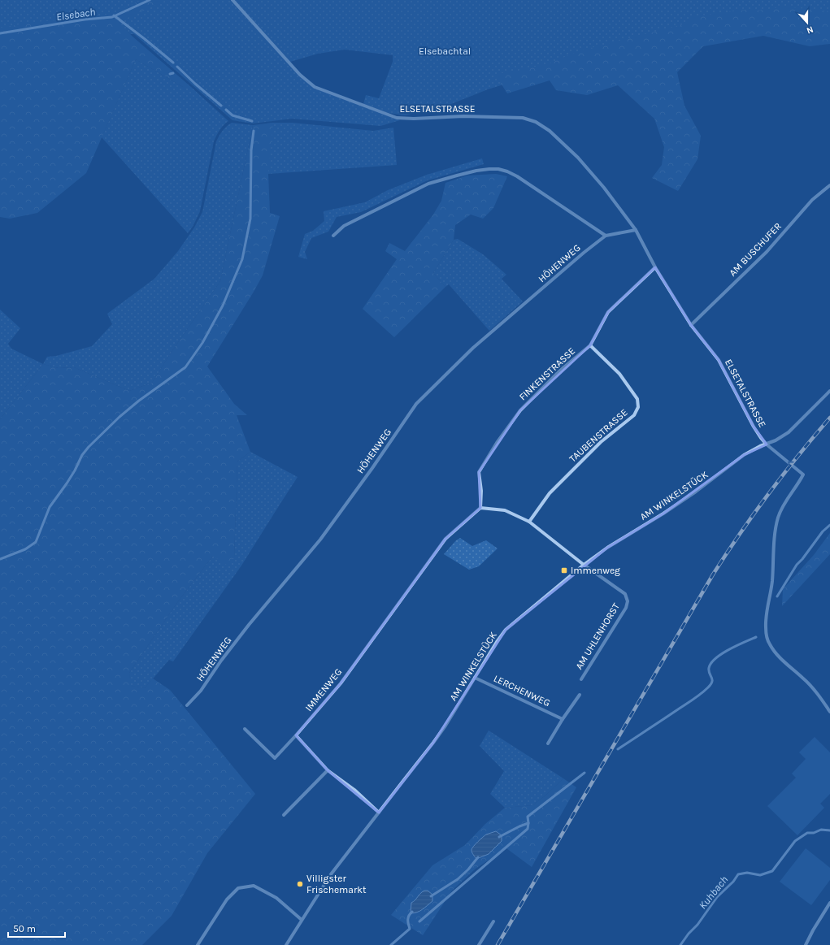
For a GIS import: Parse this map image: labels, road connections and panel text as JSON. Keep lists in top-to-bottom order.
{
  "streets": {
    "street": [
      "ELSETALSTRASSE",
      "AM BUSCHUFER",
      "HÖHENWEG",
      "FINKENSTRASSE",
      "TAUBENSTRASSE",
      "AM WINKELSTÜCK",
      "AM UHLENHORST",
      "IMMENWEG",
      "LERCHENWEG"
    ]
  },
  "crossings": [
    ["ELSETALSTRASSE", "AM BUSCHUFER"],
    ["ELSETALSTRASSE", "FINKENSTRASSE"],
    ["ELSETALSTRASSE", "AM WINKELSTÜCK"],
    ["FINKENSTRASSE", "TAUBENSTRASSE"],
    ["FINKENSTRASSE", "IMMENWEG"],
    ["AM WINKELSTÜCK", "AM UHLENHORST"],
    ["AM WINKELSTÜCK", "LERCHENWEG"]
  ],
  "water": ["Elsebach", "Kuhbach"],
  "parks": ["Elsebachtal"],
  "places": {
    "transit": ["Immenweg"],
    "other": ["Villigster Frischemarkt"]
  },
  "scale_bar": "50 m",
  "north": "bottom"
}
